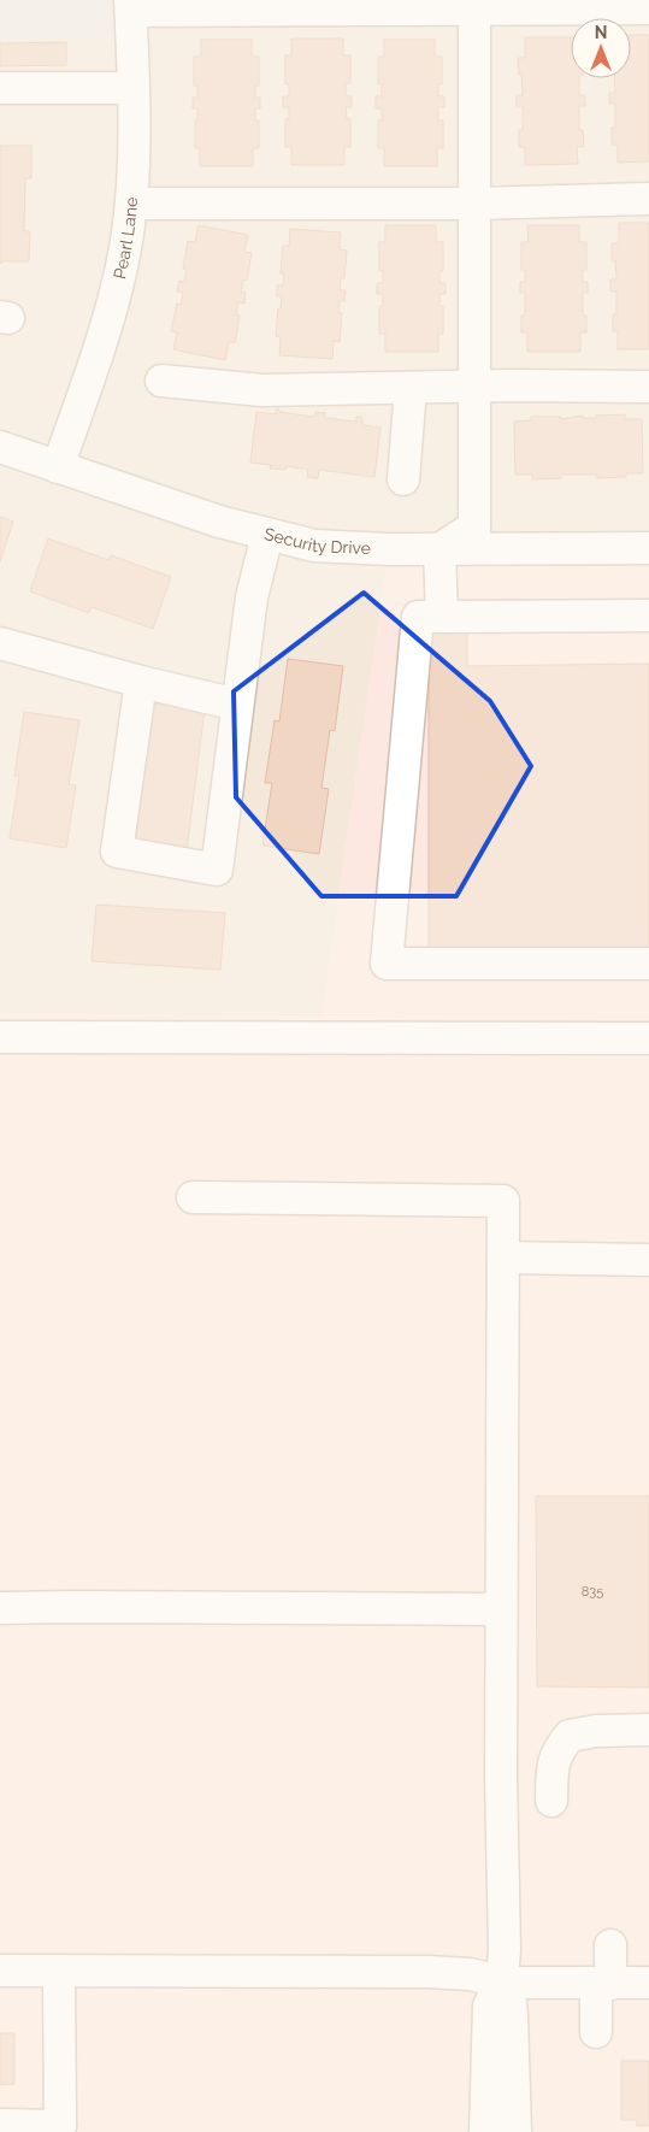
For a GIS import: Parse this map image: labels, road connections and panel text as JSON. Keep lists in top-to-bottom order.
{
  "streets": {
    "street": ["Pearl Lane", "Security Drive"]
  },
  "crossings": [
    ["Pearl Lane", "Security Drive"]
  ],
  "house_numbers": ["835"],
  "north": "top"
}
